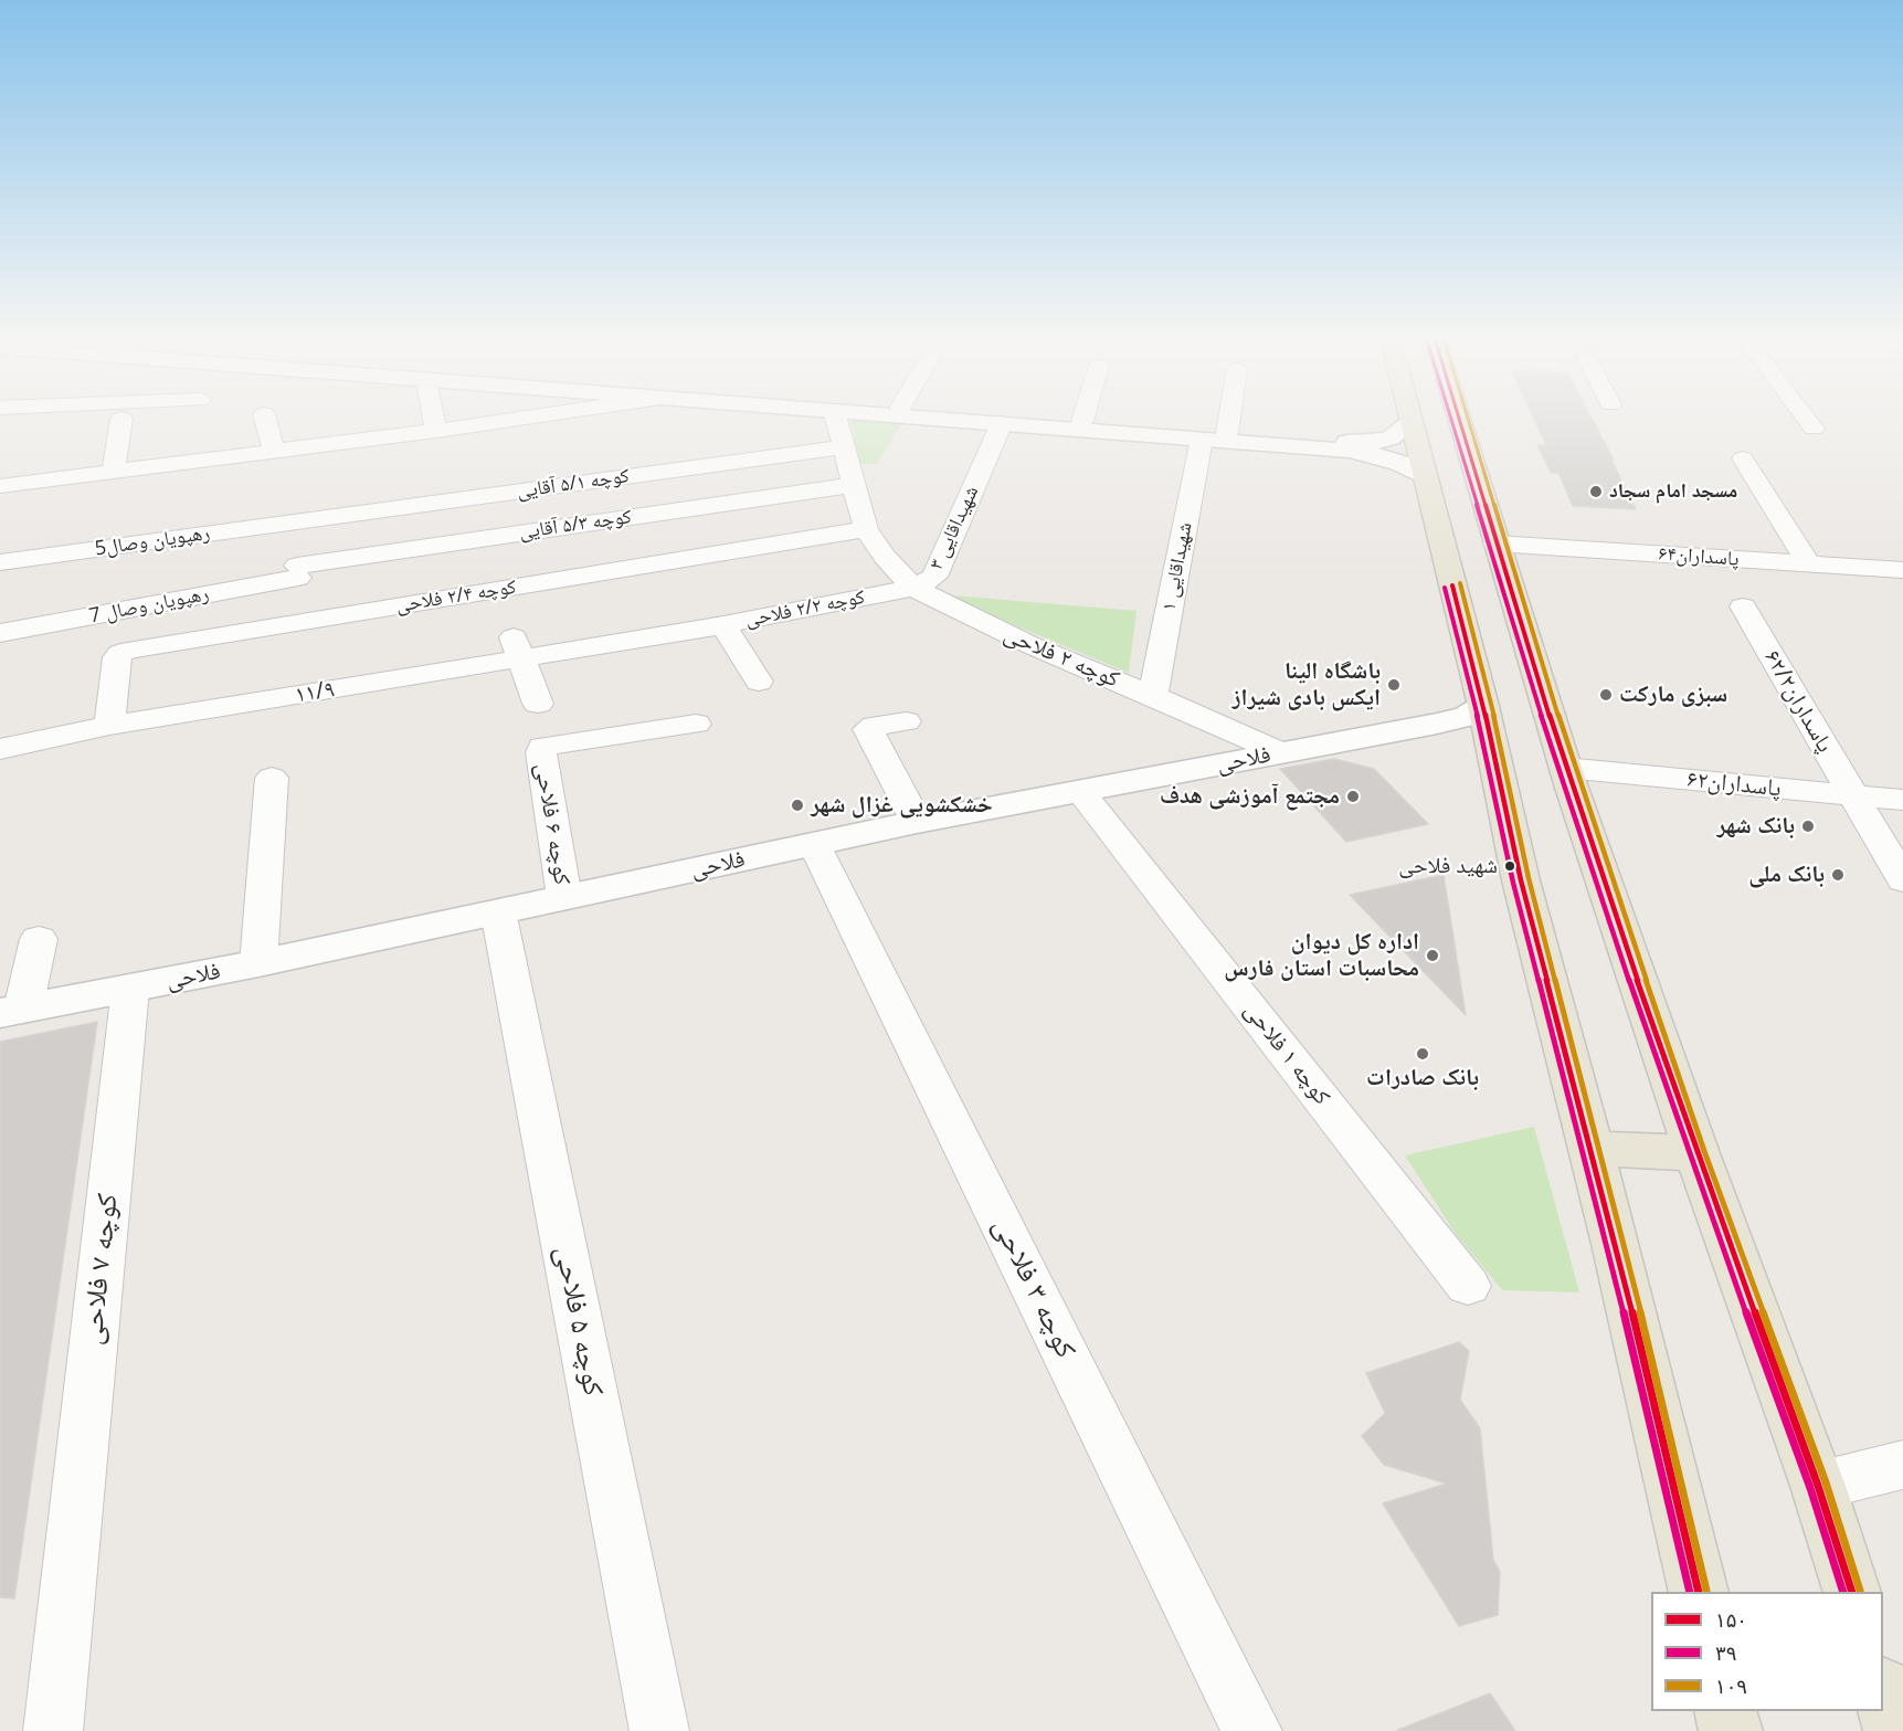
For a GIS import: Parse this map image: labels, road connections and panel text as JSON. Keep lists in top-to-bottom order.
{
  "streets": {
    "main road": ["فلاحی"],
    "street": [
      "کوچه ۵/۱ آقایی",
      "کوچه ۵/۳ آقایی",
      "۳ شهیداقایی",
      "رهپویان وصال5",
      "پاسداران۶۴",
      "۱ شهیداقایی",
      "کوچه ۲/۴ فلاحی",
      "7 رهپویان وصال",
      "کوچه ۲/۲ فلاحی",
      "کوچه ۲ فلاحی",
      "۱۱/۹",
      "پاسداران۶۲/۲",
      "پاسداران۶۲",
      "کوچه ۶ فلاحی",
      "کوچه ۱ فلاحی",
      "کوچه ۷ فلاحی",
      "کوچه ۳ فلاحی",
      "کوچه ۵ فلاحی"
    ]
  },
  "crossings": [
    ["کوچه ۵/۱ آقایی", "رهپویان وصال5"],
    ["کوچه ۵/۱ آقایی", "کوچه ۲ فلاحی"],
    ["کوچه ۵/۳ آقایی", "7 رهپویان وصال"],
    ["کوچه ۵/۳ آقایی", "کوچه ۲ فلاحی"],
    ["۳ شهیداقایی", "کوچه ۲/۲ فلاحی"],
    ["۳ شهیداقایی", "کوچه ۲ فلاحی"],
    ["۱ شهیداقایی", "کوچه ۲ فلاحی"],
    ["کوچه ۲/۴ فلاحی", "کوچه ۲ فلاحی"],
    ["کوچه ۲/۴ فلاحی", "۱۱/۹"],
    ["کوچه ۲/۲ فلاحی", "کوچه ۲ فلاحی"],
    ["کوچه ۲/۲ فلاحی", "۱۱/۹"],
    ["کوچه ۲ فلاحی", "فلاحی"],
    ["پاسداران۶۲/۲", "پاسداران۶۲"],
    ["فلاحی", "کوچه ۶ فلاحی"],
    ["فلاحی", "کوچه ۱ فلاحی"],
    ["فلاحی", "کوچه ۷ فلاحی"],
    ["فلاحی", "کوچه ۳ فلاحی"],
    ["فلاحی", "کوچه ۵ فلاحی"]
  ],
  "places": [
    "مسجد امام سجاد",
    "باشگاه الینا ایکس بادی شیراز",
    "سبزی مارکت",
    "مجتمع آموزشی هدف",
    "خشکشویی غزال شهر",
    "بانک شهر",
    "شهید فلاحی",
    "بانک ملی",
    "اداره کل دیوان محاسبات استان فارس",
    "بانک صادرات"
  ],
  "lines": ["transit line ۱۵۰", "transit line ۳۹", "transit line ۱۰۹"],
  "legend": ["۱۵۰", "۳۹", "۱۰۹"]
}
